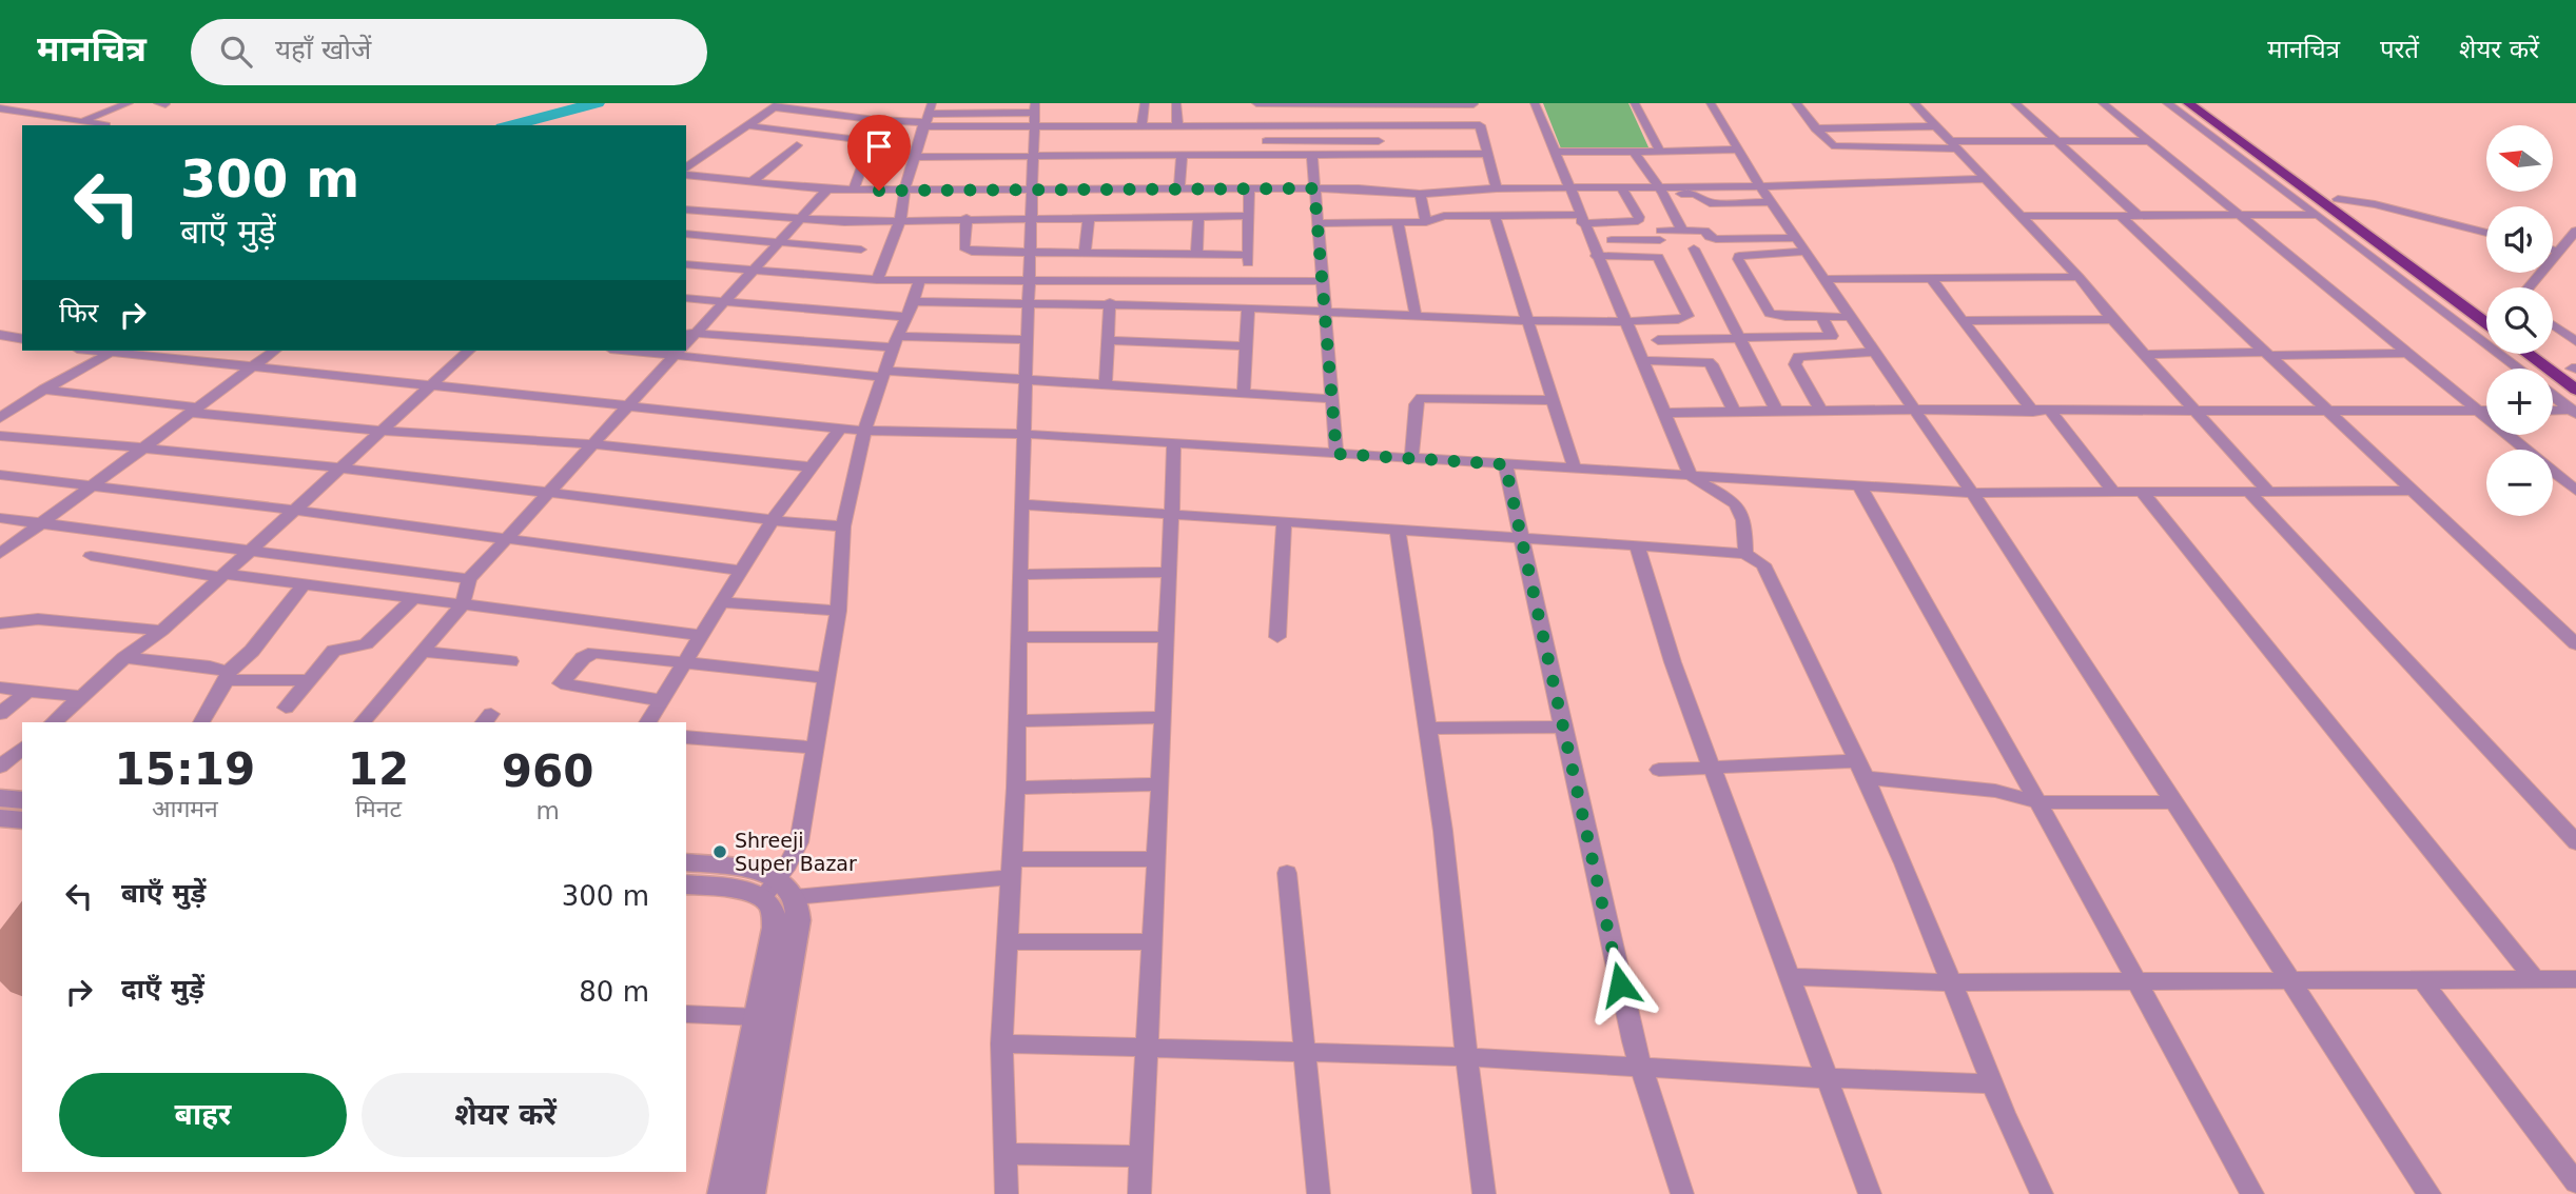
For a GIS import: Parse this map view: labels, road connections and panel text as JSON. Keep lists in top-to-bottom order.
{
  "places": ["Shreeji Super Bazar"],
  "north": "left",
  "page": {
    "header": "मानचित्र",
    "search": "यहाँ खोजें",
    "nav": ["मानचित्र", "परतें", "शेयर करें"],
    "map_buttons": ["+", "−"],
    "turn": ["300 m", "बाएँ मुड़ें"],
    "then": "फिर",
    "eta": [
      "15:19",
      "आगमन",
      "12",
      "मिनट",
      "960",
      "m"
    ],
    "list": [
      {
        "name": "बाएँ मुड़ें",
        "value": "300 m"
      },
      {
        "name": "दाएँ मुड़ें",
        "value": "80 m"
      }
    ],
    "buttons": ["बाहर", "शेयर करें"]
  }
}
